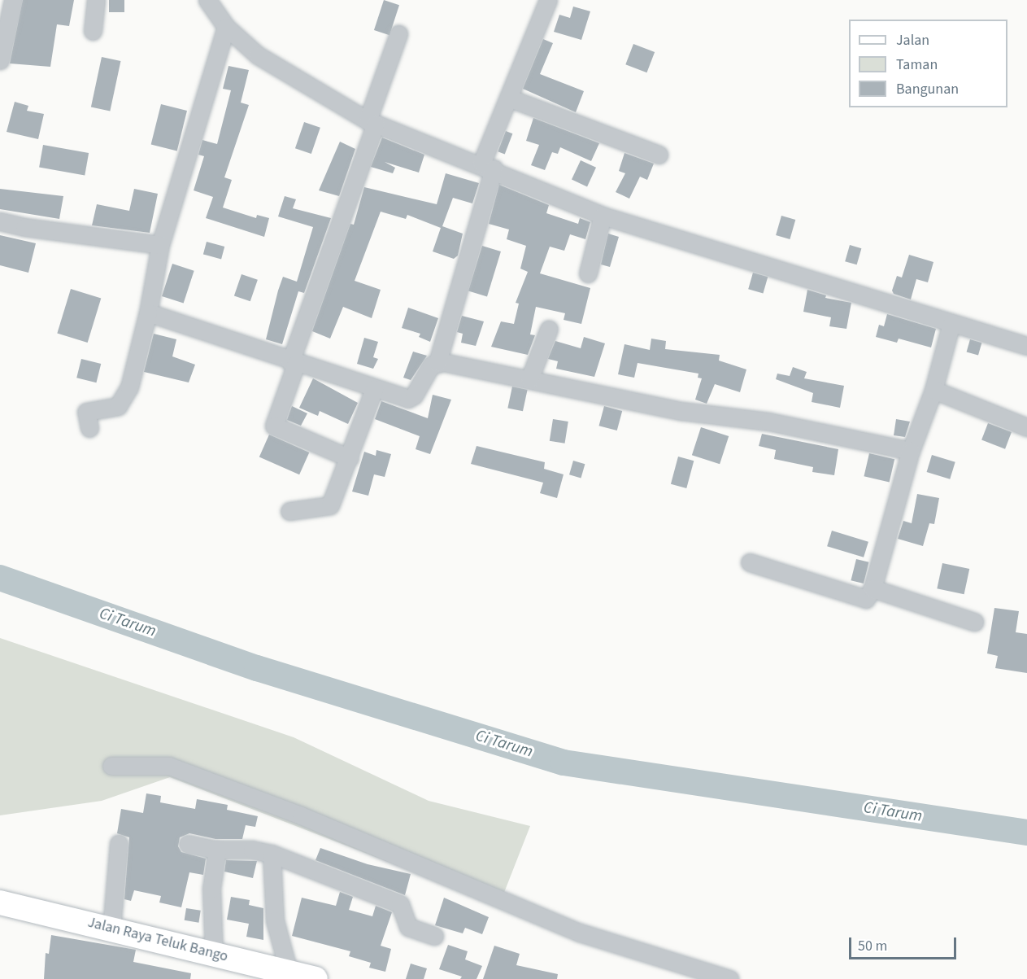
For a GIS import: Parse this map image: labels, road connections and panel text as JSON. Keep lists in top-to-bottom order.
{
  "streets": {
    "main road": ["Jalan Raya Teluk Bango"]
  },
  "water": ["Ci Tarum"],
  "legend": ["Jalan", "Taman", "Bangunan"],
  "scale_bar": "50 m"
}
